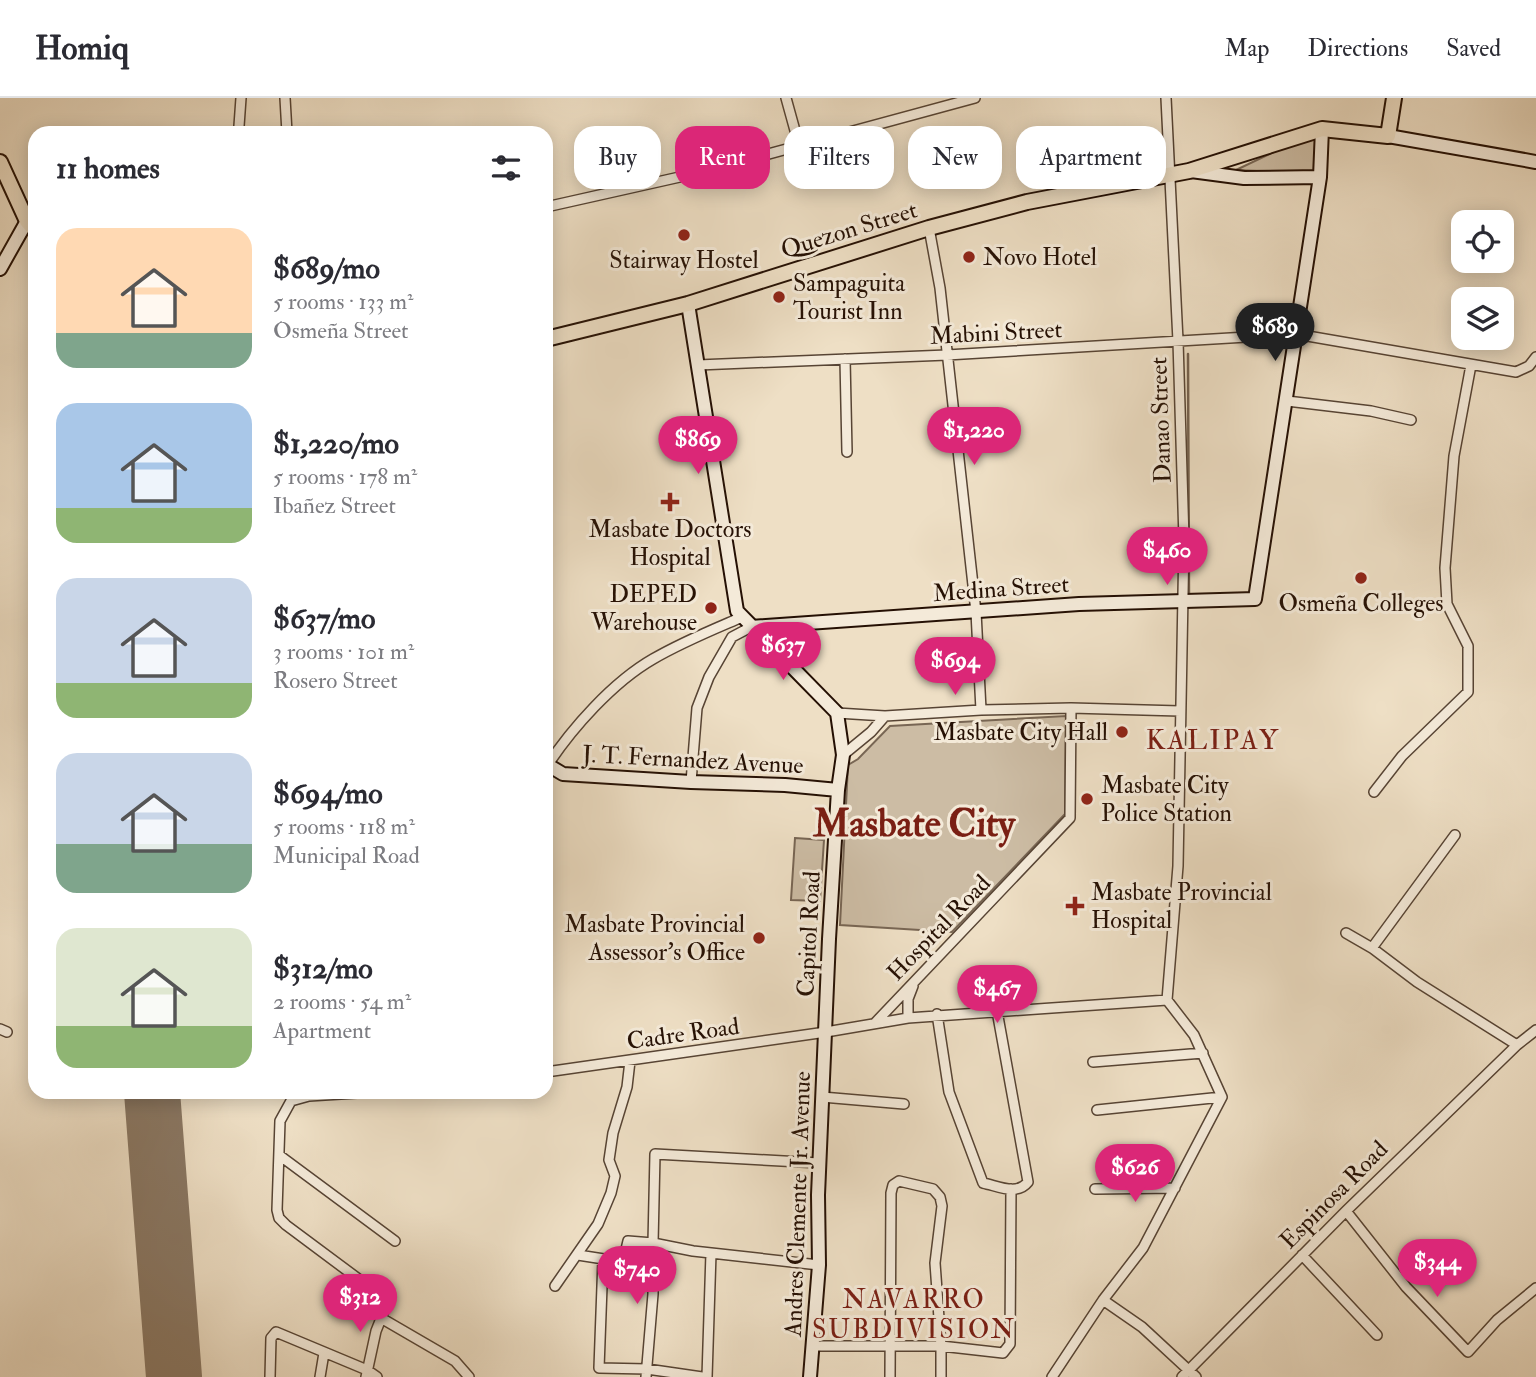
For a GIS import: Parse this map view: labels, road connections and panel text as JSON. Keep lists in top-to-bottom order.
{
  "streets": {
    "main road": ["Quezon Street"],
    "street": [
      "Mabini Street",
      "Danao Street",
      "Medina Street",
      "J. T. Fernandez Avenue",
      "Hospital Road",
      "Capitol Road",
      "Cadre Road",
      "Espinosa Road",
      "Andres Clemente Jr. Avenue"
    ]
  },
  "crossings": [
    ["Quezon Street", "Danao Street"],
    ["Mabini Street", "Danao Street"],
    ["Danao Street", "Medina Street"],
    ["Danao Street", "Cadre Road"],
    ["J. T. Fernandez Avenue", "Capitol Road"],
    ["Hospital Road", "Cadre Road"],
    ["Capitol Road", "Cadre Road"],
    ["Capitol Road", "Andres Clemente Jr. Avenue"],
    ["Cadre Road", "Andres Clemente Jr. Avenue"]
  ],
  "districts": ["KALIPAY", "Masbate City", "NAVARRO SUBDIVISION"],
  "places": {
    "other": [
      "Stairway Hostel",
      "Novo Hotel",
      "Sampaguita Tourist Inn",
      "Osmeña Colleges",
      "DEPED Warehouse",
      "Masbate City Hall",
      "Masbate City Police Station",
      "Masbate Provincial Assessor's Office"
    ],
    "health": ["Masbate Doctors Hospital", "Masbate Provincial Hospital"]
  },
  "page": {
    "header": "Homiq",
    "nav": ["Map", "Directions", "Saved"],
    "chip": [
      "Buy",
      "Rent",
      "Filters",
      "New",
      "Apartment"
    ],
    "heading": "11 homes",
    "list": [
      {
        "name": "$689/mo",
        "note": "5 rooms · 133 m² · Osmeña Street"
      },
      {
        "name": "$1,220/mo",
        "note": "5 rooms · 178 m² · Ibañez Street"
      },
      {
        "name": "$637/mo",
        "note": "3 rooms · 101 m² · Rosero Street"
      },
      {
        "name": "$694/mo",
        "note": "5 rooms · 118 m² · Municipal Road"
      },
      {
        "name": "$312/mo",
        "note": "2 rooms · 54 m² · Apartment"
      }
    ],
    "price": [
      "$689",
      "$1,220",
      "$869",
      "$460",
      "$637",
      "$694",
      "$467",
      "$626",
      "$344",
      "$740",
      "$312"
    ]
  }
}
